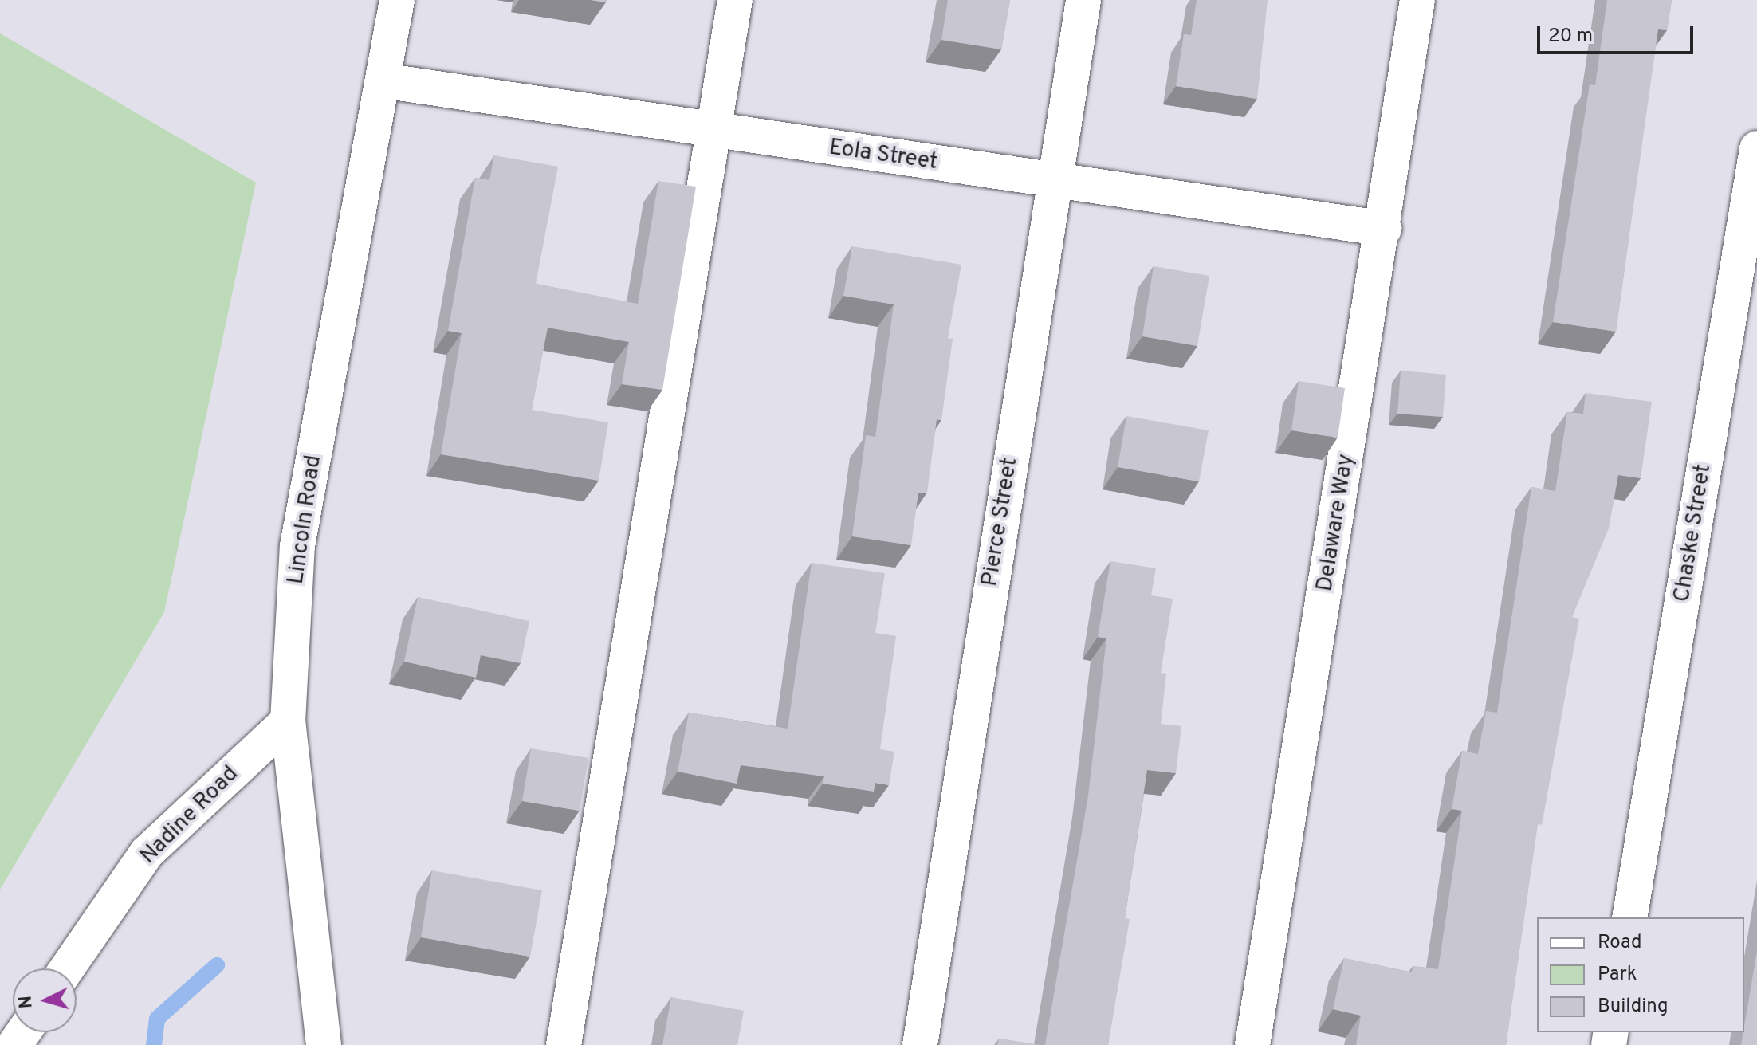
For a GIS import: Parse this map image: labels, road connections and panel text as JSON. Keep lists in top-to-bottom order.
{
  "streets": {
    "street": [
      "Eola Street",
      "Lincoln Road",
      "Pierce Street",
      "Delaware Way",
      "Chaske Street",
      "Nadine Road"
    ]
  },
  "crossings": [
    ["Eola Street", "Lincoln Road"],
    ["Eola Street", "Pierce Street"],
    ["Eola Street", "Delaware Way"],
    ["Lincoln Road", "Nadine Road"]
  ],
  "legend": ["Road", "Park", "Building"],
  "scale_bar": "20 m",
  "north": "left"
}
